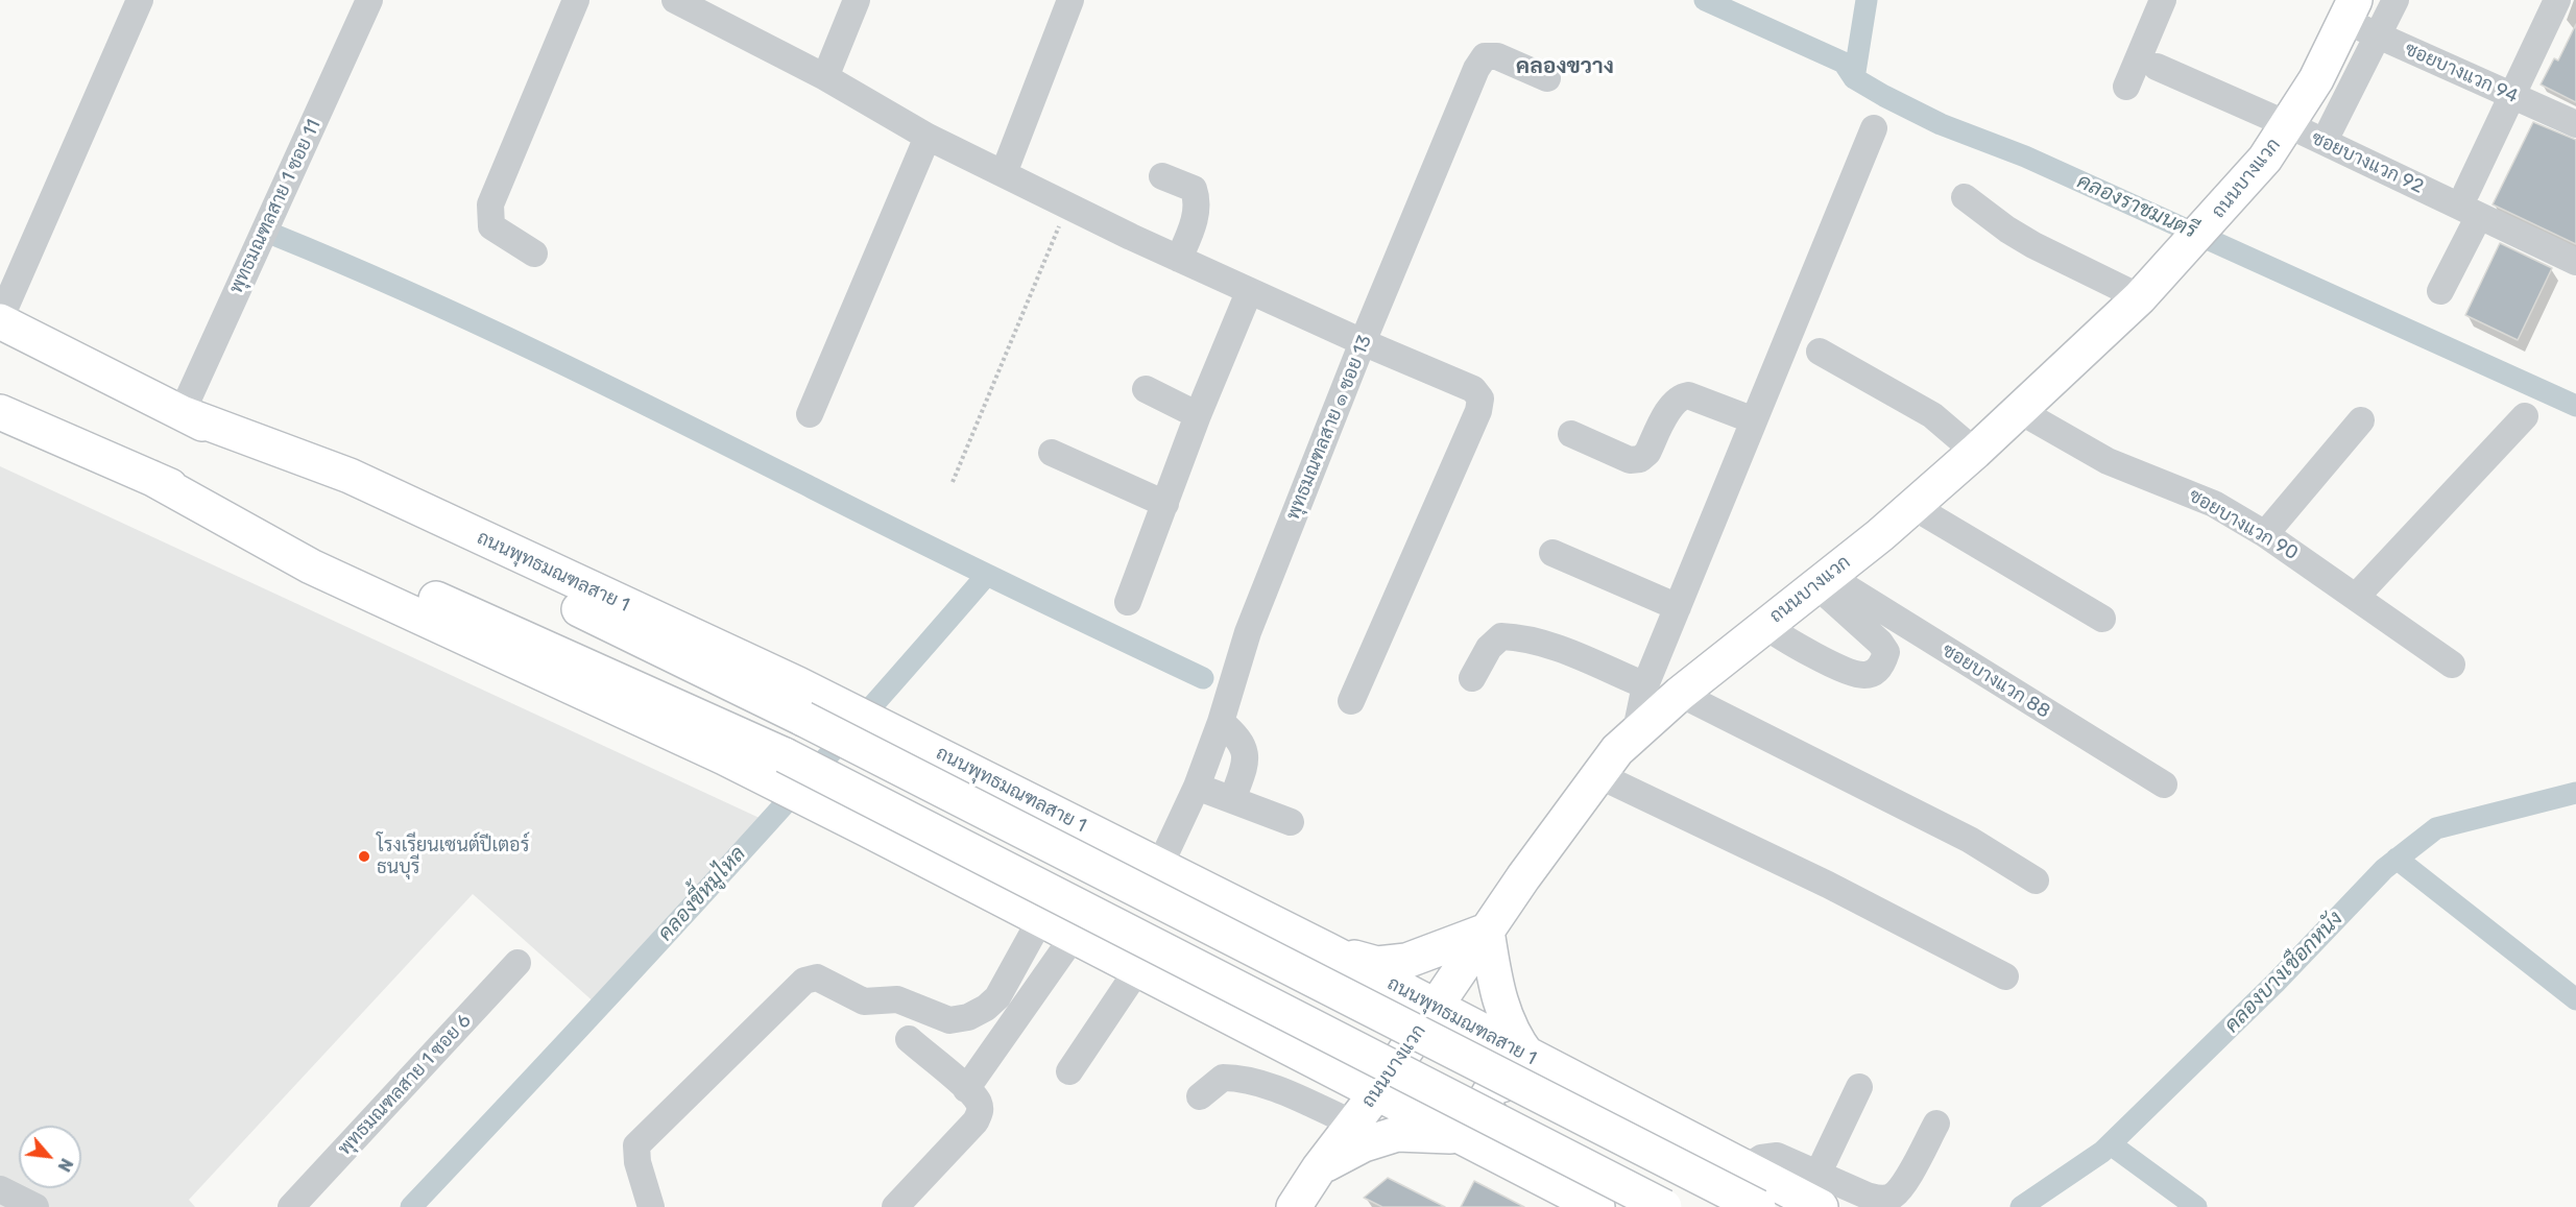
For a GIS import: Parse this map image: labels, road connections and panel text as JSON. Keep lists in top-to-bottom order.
{
  "streets": {
    "main road": ["ถนนบางแวก", "ถนนพุทธมณฑลสาย 1"],
    "street": [
      "ซอยบางแวก 94",
      "ซอยบางแวก 92",
      "พุทธมณฑลสาย 1 ซอย 11",
      "พุทธมณฑลสาย ๑ ซอย 13",
      "ซอยบางแวก 90",
      "ซอยบางแวก 88",
      "พุทธมณฑลสาย 1 ซอย 6"
    ]
  },
  "crossings": [
    ["ซอยบางแวก 94", "ถนนบางแวก"],
    ["ซอยบางแวก 92", "ถนนบางแวก"],
    ["ถนนบางแวก", "ซอยบางแวก 90"],
    ["ถนนบางแวก", "ถนนพุทธมณฑลสาย 1"],
    ["ถนนบางแวก", "ซอยบางแวก 88"],
    ["พุทธมณฑลสาย 1 ซอย 11", "ถนนพุทธมณฑลสาย 1"],
    ["พุทธมณฑลสาย ๑ ซอย 13", "ถนนพุทธมณฑลสาย 1"]
  ],
  "districts": ["คลองขวาง"],
  "water": ["คลองราชมนตรี", "คลองขี้หมูไหล", "คลองบางเชือกหนัง"],
  "places": ["โรงเรียนเซนต์ปีเตอร์ ธนบุรี"],
  "north": "bottom right"
}
